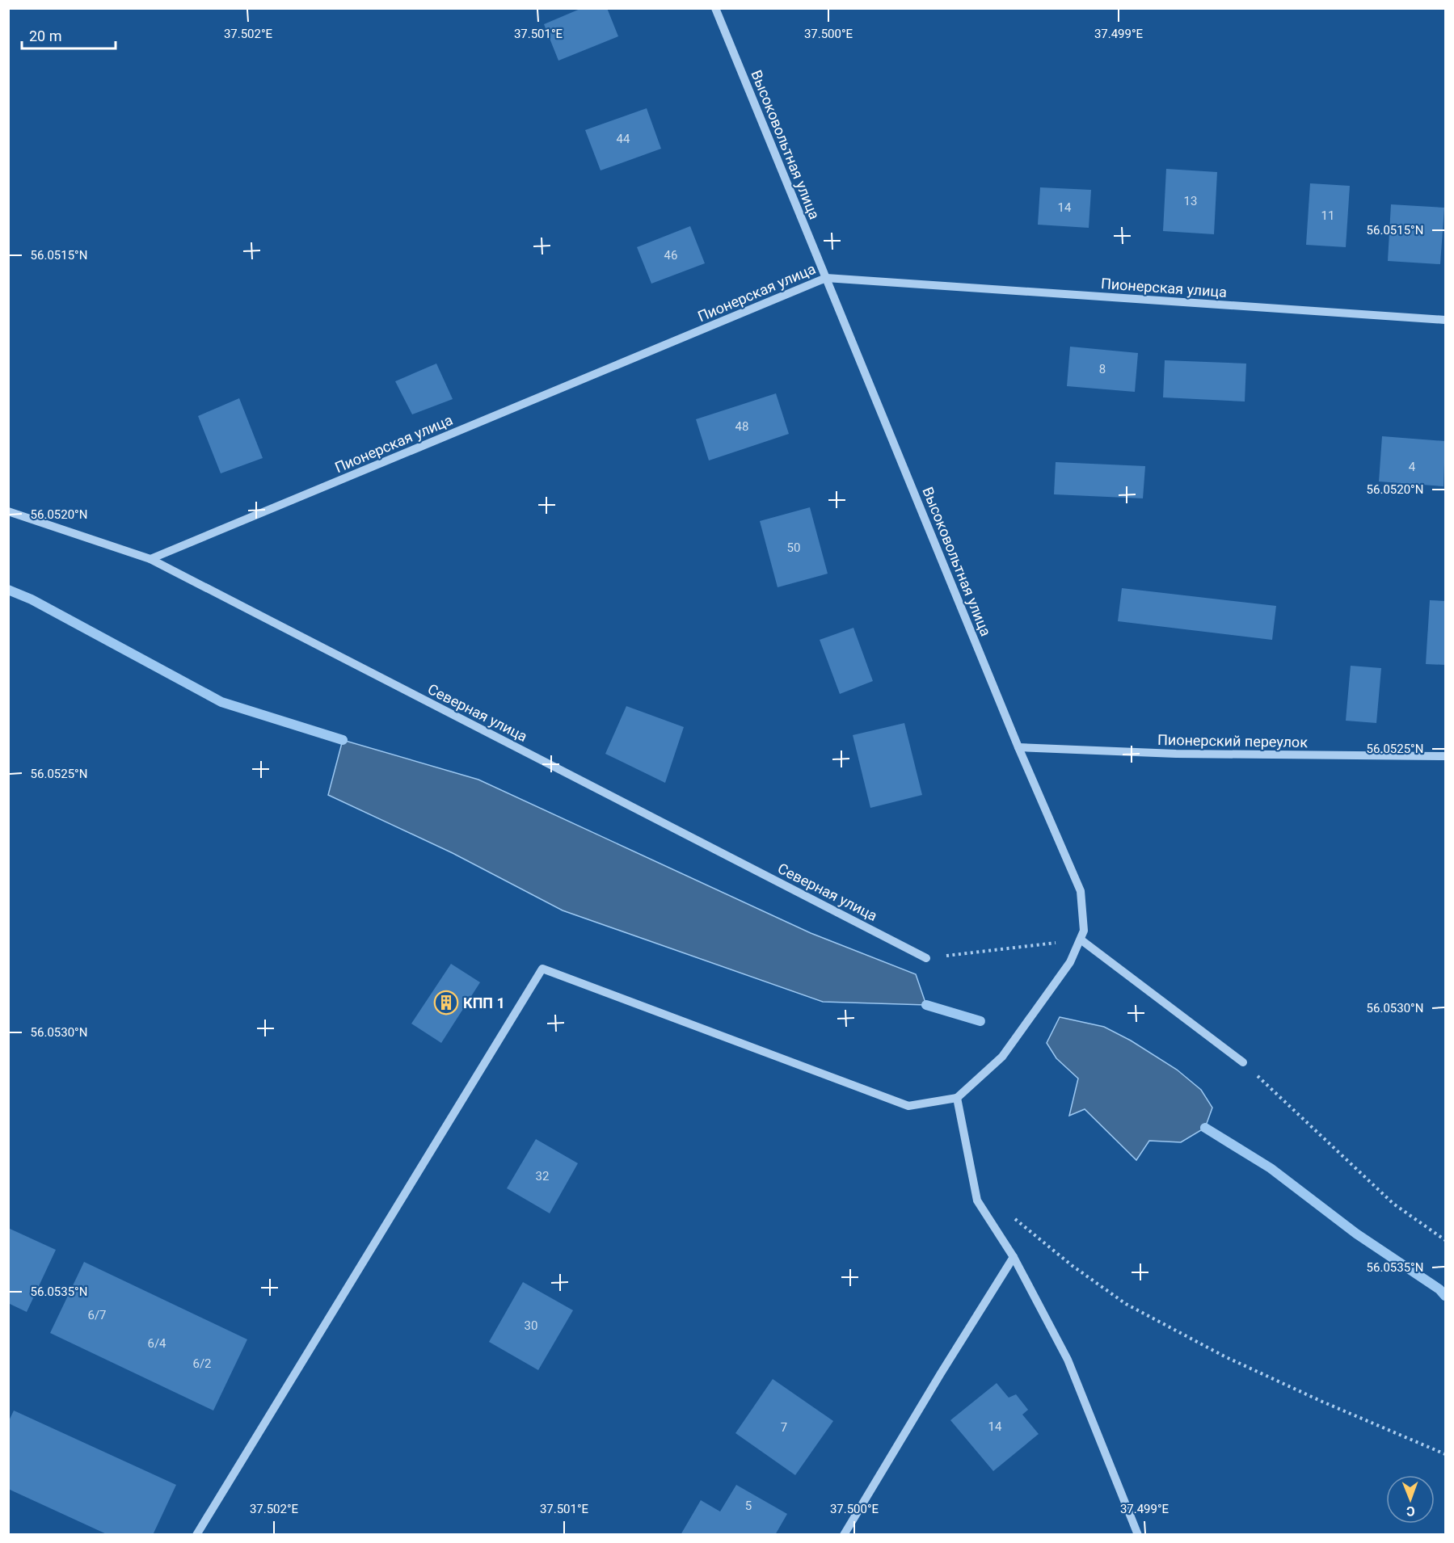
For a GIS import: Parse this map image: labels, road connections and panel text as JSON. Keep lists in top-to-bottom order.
{
  "streets": {
    "street": [
      "Высоковольтная улица",
      "Пионерская улица",
      "Северная улица",
      "Пионерский переулок"
    ]
  },
  "crossings": [
    ["Высоковольтная улица", "Пионерская улица"],
    ["Высоковольтная улица", "Пионерский переулок"],
    ["Пионерская улица", "Северная улица"]
  ],
  "places": {
    "building": ["КПП 1"]
  },
  "house_numbers": [
    "44",
    "13",
    "14",
    "11",
    "46",
    "8",
    "48",
    "4",
    "50",
    "32",
    "6/7",
    "30",
    "6/4",
    "6/2",
    "14",
    "7",
    "5"
  ],
  "scale_bar": "20 m",
  "north": "bottom",
  "coordinates": [
    "37.502°E",
    "37.501°E",
    "37.500°E",
    "37.499°E",
    "56.0515°N",
    "56.0520°N",
    "56.0525°N",
    "56.0530°N",
    "56.0535°N"
  ]
}
